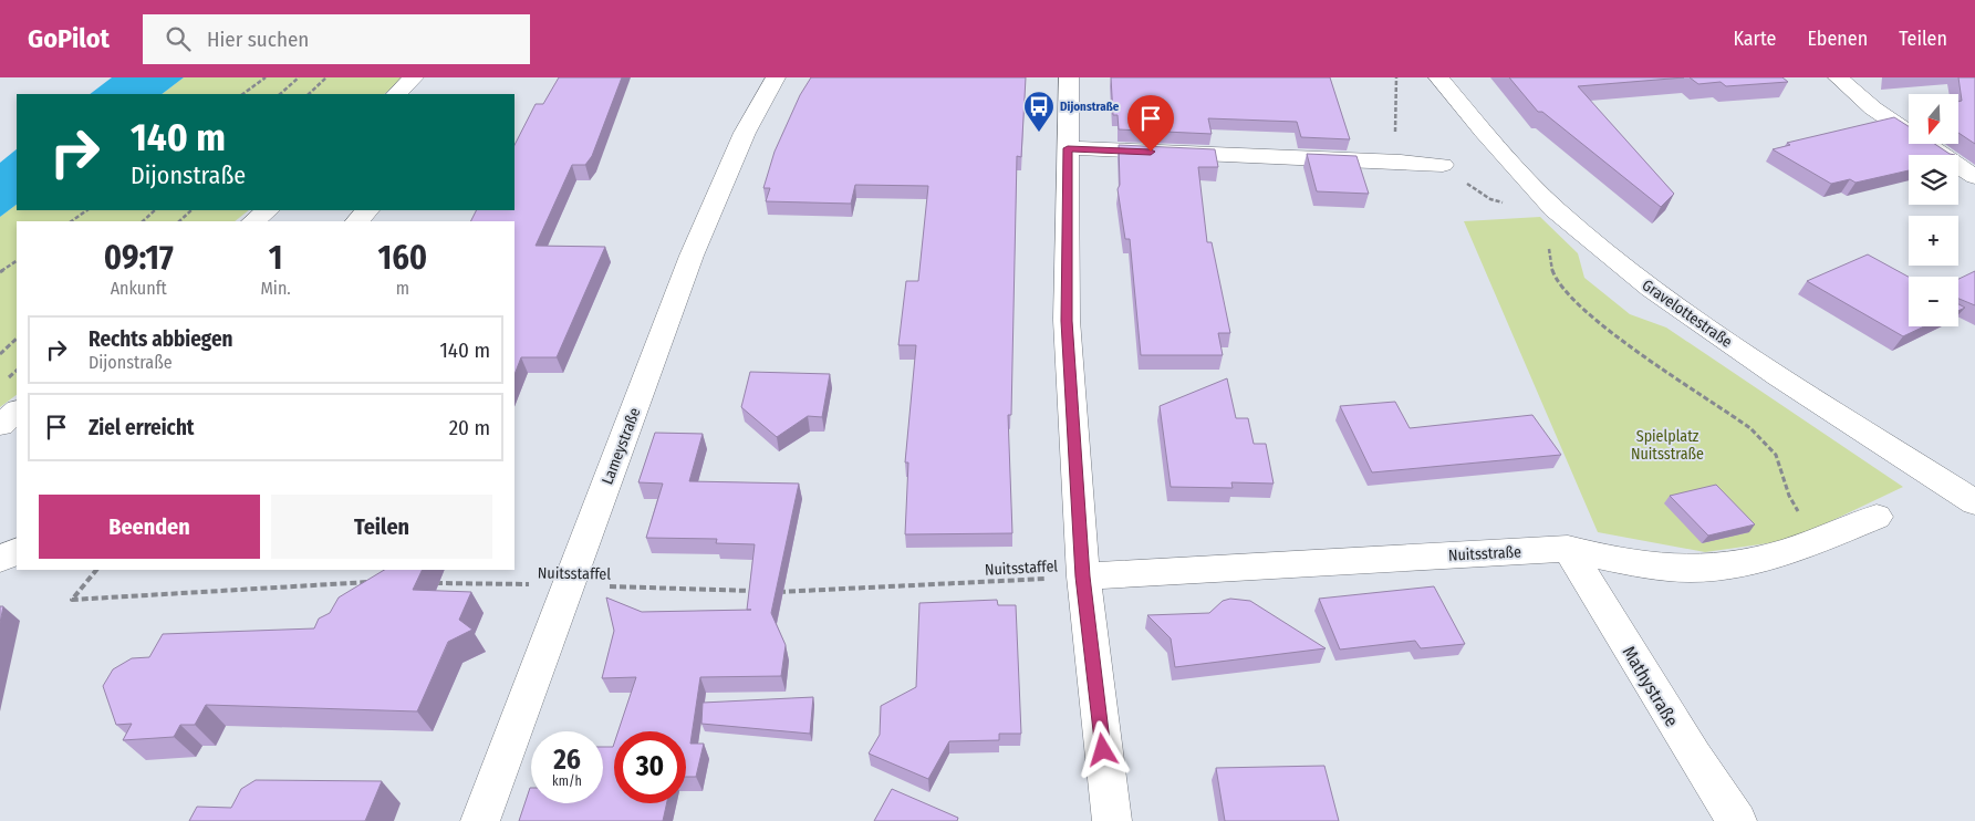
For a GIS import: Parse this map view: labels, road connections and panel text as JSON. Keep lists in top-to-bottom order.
{
  "streets": {
    "street": [
      "Gravelottestraße",
      "Lameystraße",
      "Nuitsstraße",
      "Mathystraße"
    ],
    "path": ["Nuitsstaffel"]
  },
  "crossings": [
    ["Lameystraße", "Nuitsstaffel"],
    ["Nuitsstraße", "Nuitsstaffel"],
    ["Nuitsstraße", "Mathystraße"]
  ],
  "parks": ["Spielplatz Nuitsstraße"],
  "places": {
    "bus stop": ["Dijonstraße"]
  },
  "north": "bottom",
  "page": {
    "header": "GoPilot",
    "search": "Hier suchen",
    "nav": ["Karte", "Ebenen", "Teilen"],
    "map_buttons": ["+", "−"],
    "turn": ["140 m", "Dijonstraße"],
    "eta": [
      "09:17",
      "Ankunft",
      "1",
      "Min.",
      "160",
      "m"
    ],
    "list": [
      {
        "name": "Rechts abbiegen",
        "note": "Dijonstraße",
        "value": "140 m"
      },
      {
        "name": "Ziel erreicht",
        "value": "20 m"
      }
    ],
    "buttons": ["Beenden", "Teilen"],
    "speed": "26 km/h",
    "limit": "30"
  }
}
